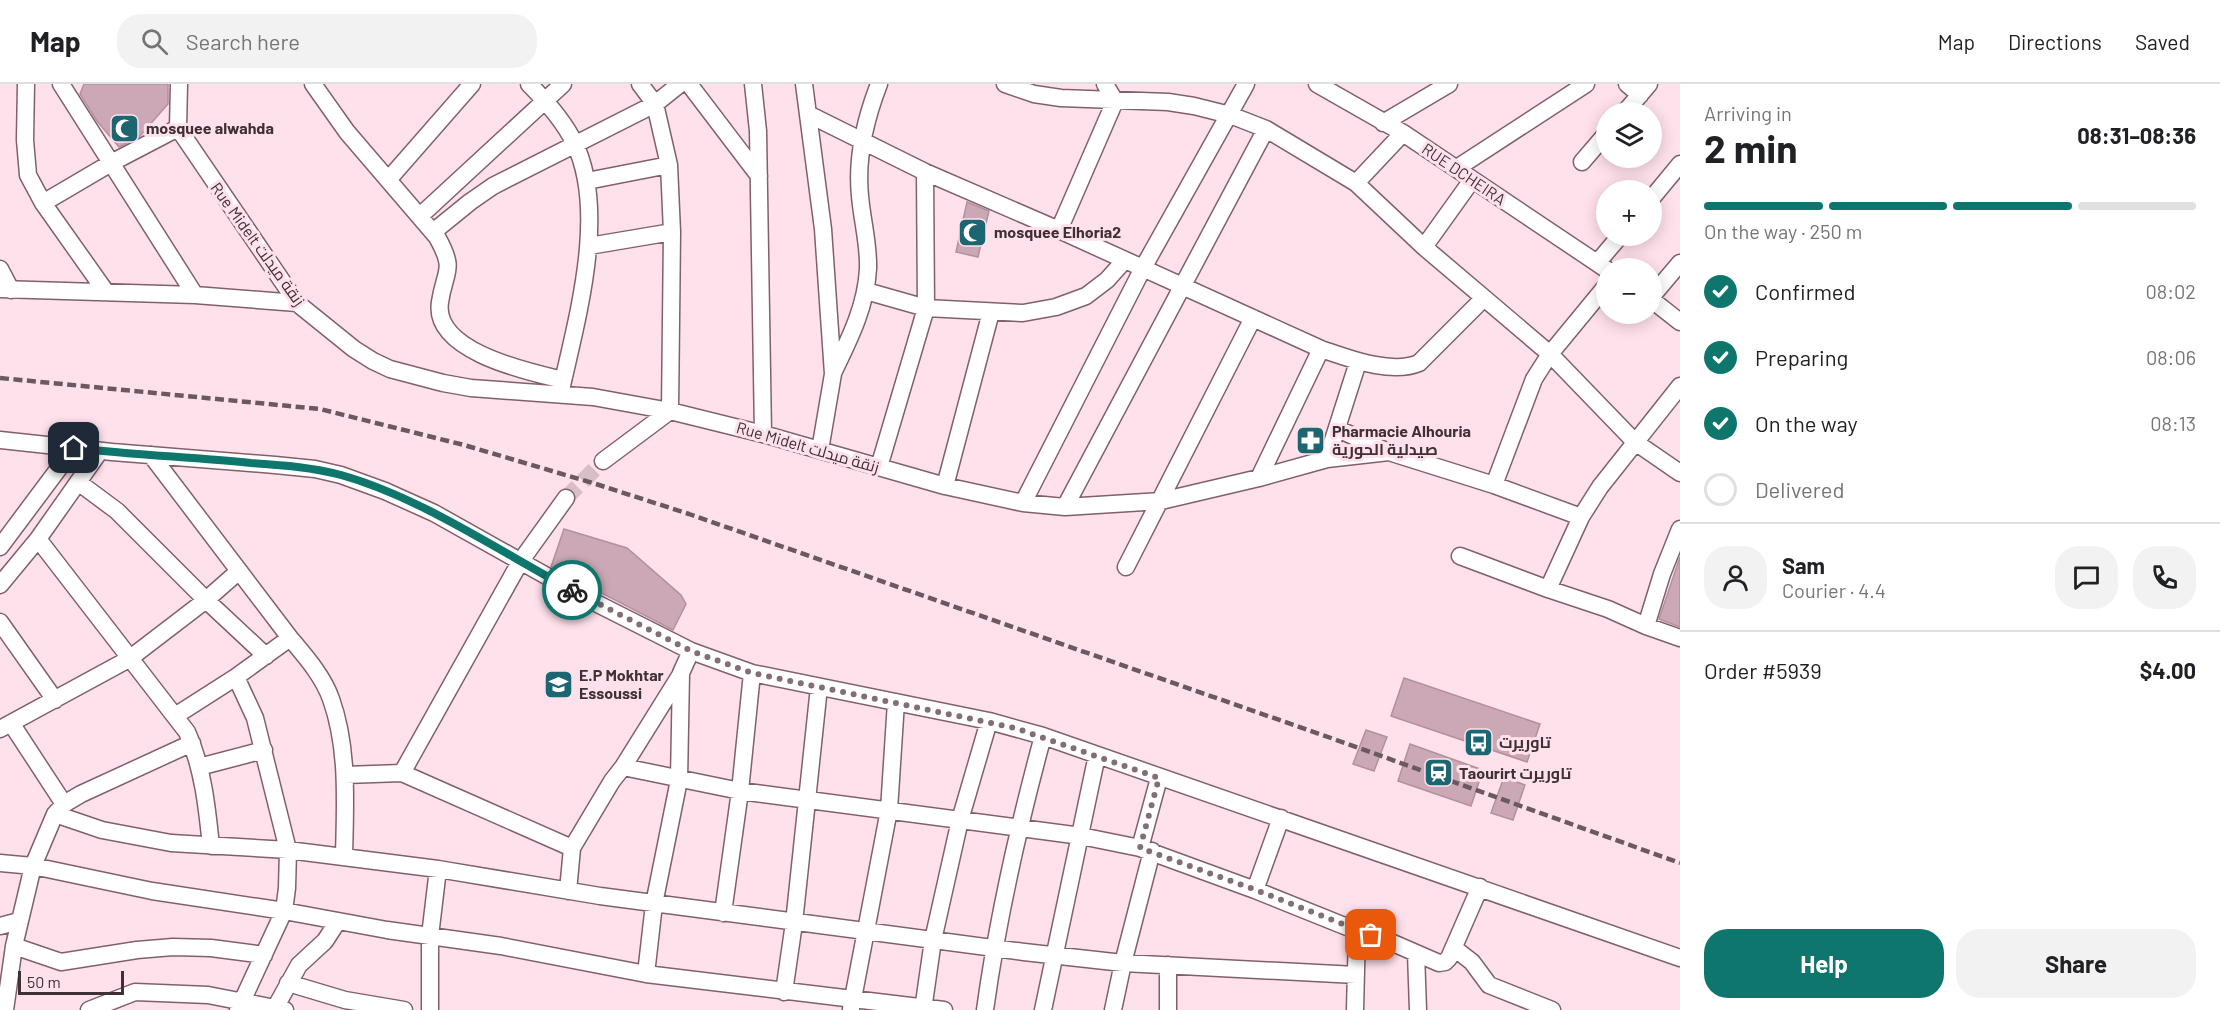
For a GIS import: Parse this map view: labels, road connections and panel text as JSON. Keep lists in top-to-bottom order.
{
  "streets": {
    "street": ["RUE DCHEIRA", "Rue Midelt زنقة ميدلت"]
  },
  "places": {
    "mosque": ["mosquee alwahda", "mosquee Elhoria2"],
    "pharmacy": ["Pharmacie Alhouria صيدلية الحورية"],
    "school or university": ["E.P Mokhtar Essoussi"],
    "bus stop": ["تاوريرت"],
    "station": ["Taourirt تاوريرت"]
  },
  "scale_bar": "50 m",
  "page": {
    "header": "Map",
    "search": "Search here",
    "nav": ["Map", "Directions", "Saved"],
    "heading": ["2 min", "Arriving in", "08:31–08:36"],
    "panel": [
      "Sam",
      "Courier · 4.4",
      "Order #5939",
      "$4.00"
    ],
    "map_buttons": ["+", "−"],
    "bar": "On the way · 250 m",
    "list": [
      ["Confirmed", "08:02"],
      ["Preparing", "08:06"],
      ["On the way", "08:13"],
      "Delivered"
    ],
    "buttons": ["Help", "Share"],
    "scale": "50 m"
  }
}
